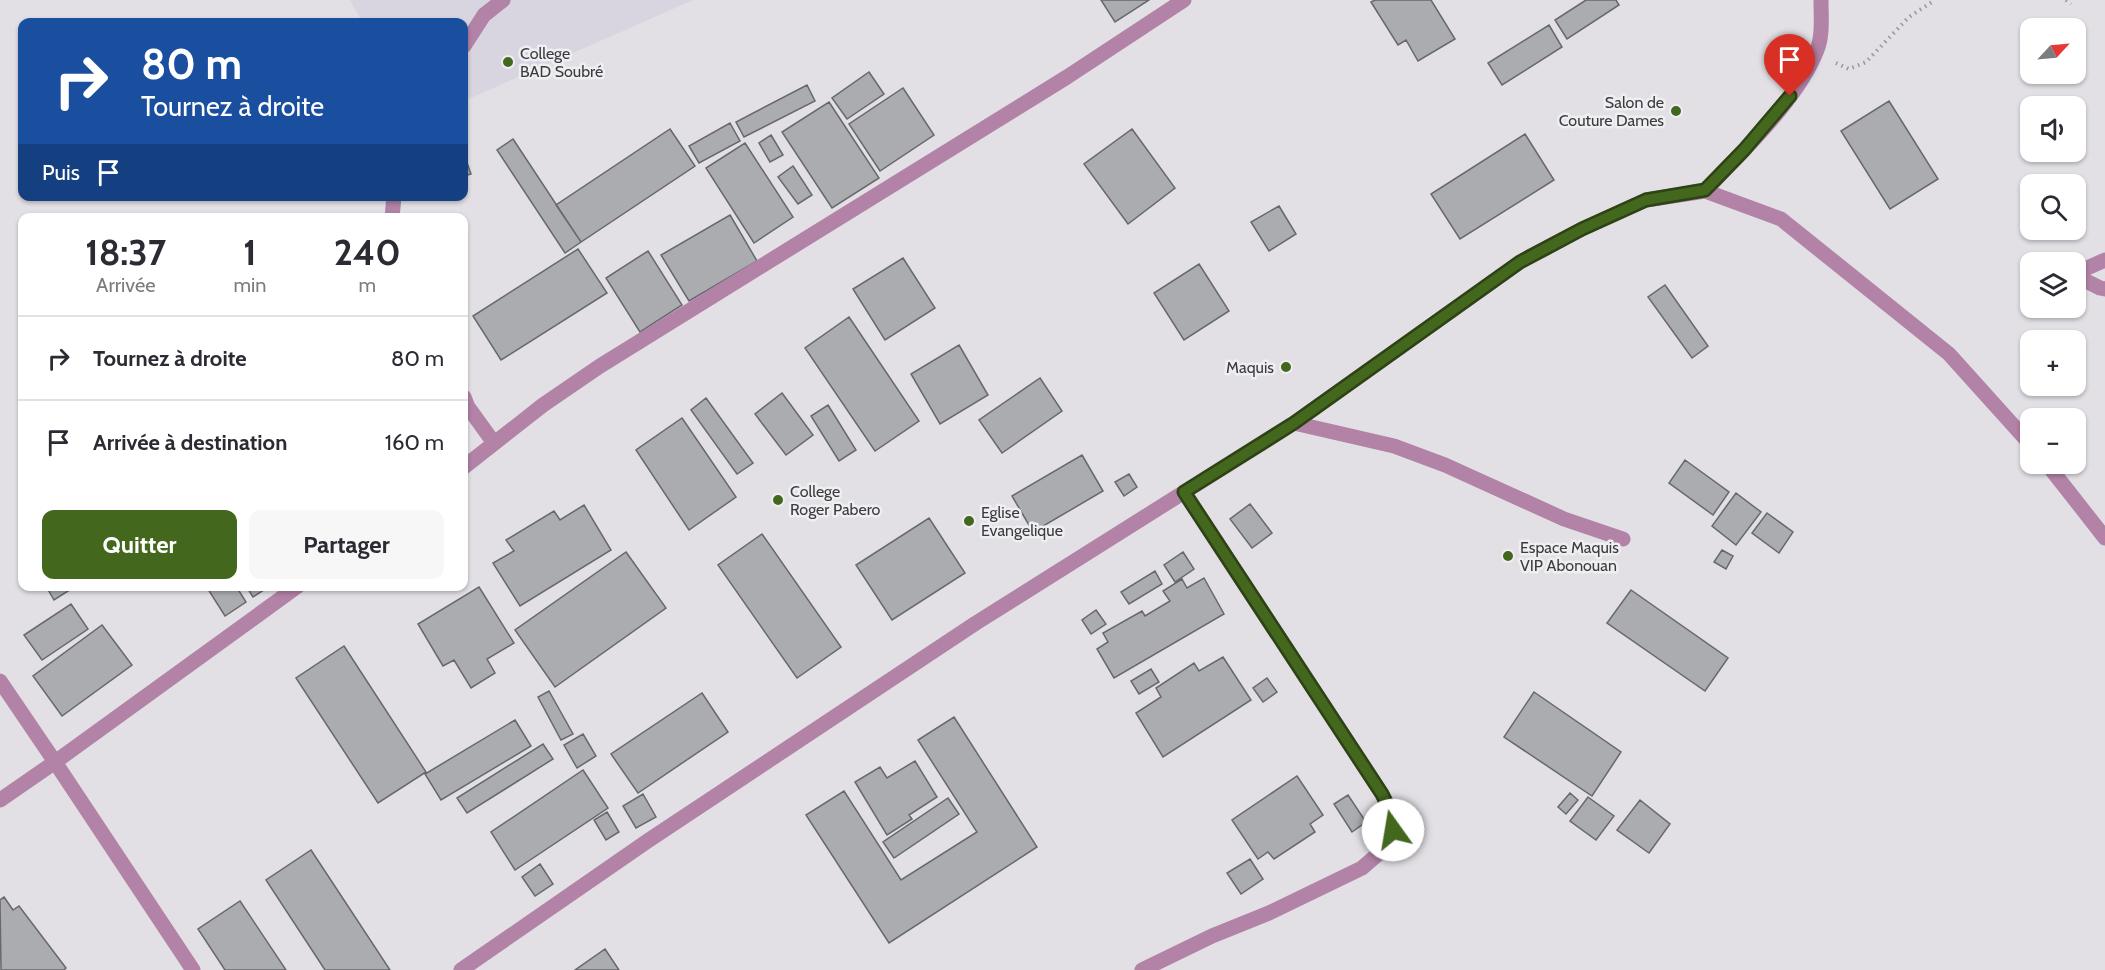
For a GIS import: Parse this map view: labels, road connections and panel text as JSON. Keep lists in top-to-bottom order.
{
  "places": [
    "College BAD Soubré",
    "Salon de Couture Dames",
    "Maquis",
    "College Roger Pabero",
    "Eglise Evangelique",
    "Espace Maquis VIP Abonouan"
  ],
  "north": "top right",
  "page": {
    "map_buttons": ["+", "−"],
    "turn": ["80 m", "Tournez à droite"],
    "then": "Puis",
    "eta": [
      "18:37",
      "Arrivée",
      "1",
      "min",
      "240",
      "m"
    ],
    "list": [
      {
        "name": "Tournez à droite",
        "value": "80 m"
      },
      {
        "name": "Arrivée à destination",
        "value": "160 m"
      }
    ],
    "buttons": ["Quitter", "Partager"]
  }
}
